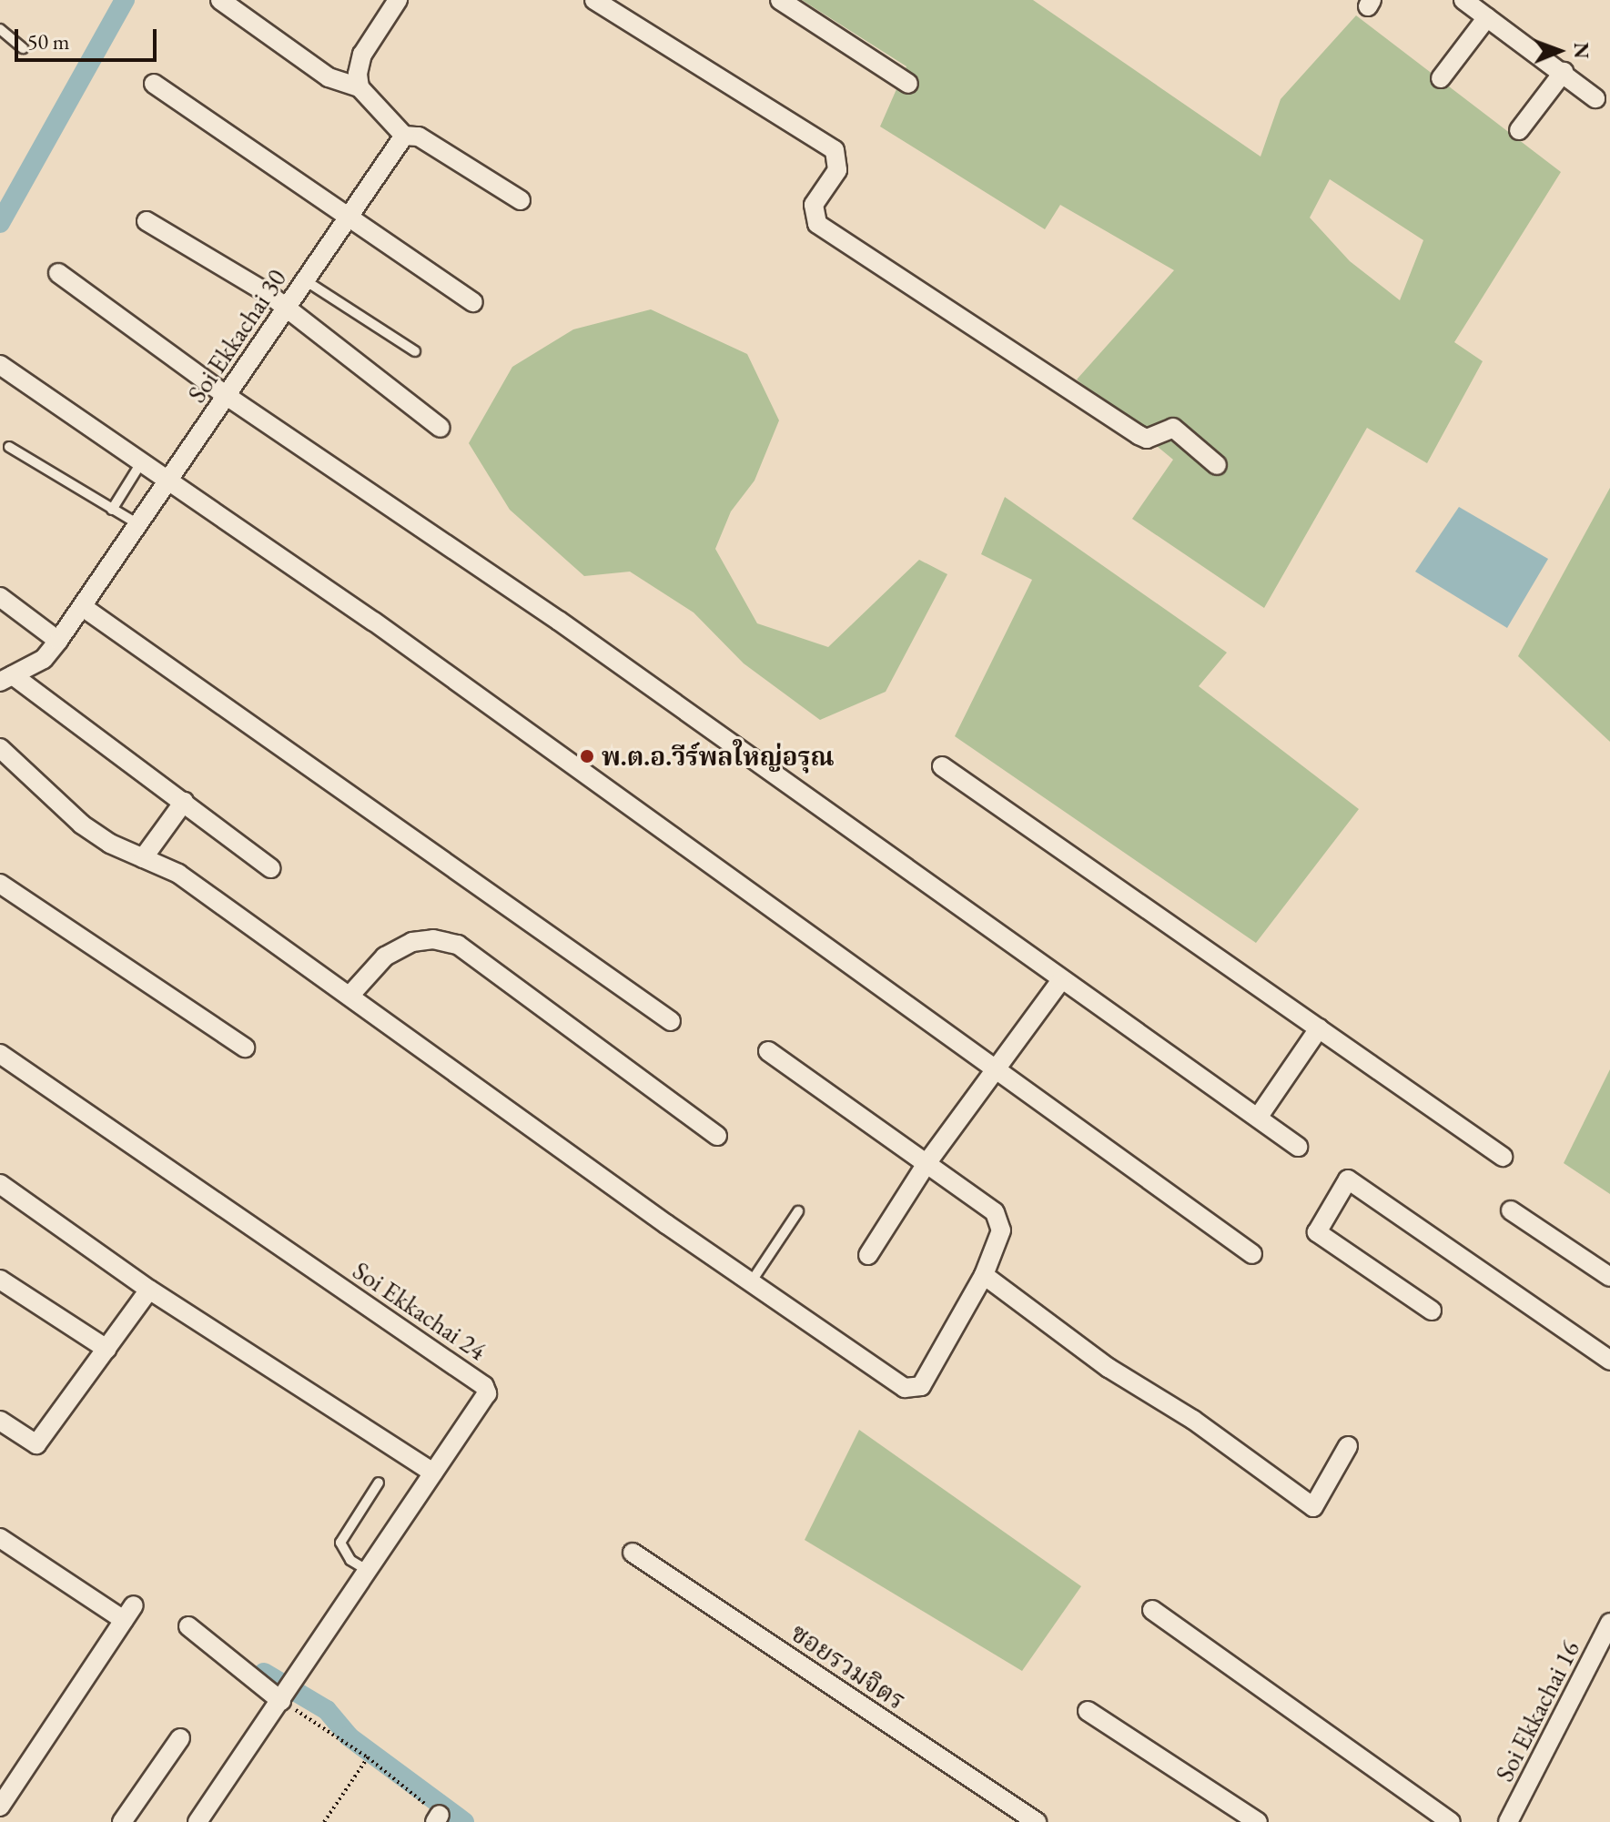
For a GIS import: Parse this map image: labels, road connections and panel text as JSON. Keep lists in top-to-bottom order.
{
  "streets": {
    "street": [
      "Soi Ekkachai 30",
      "Soi Ekkachai 24",
      "ซอยรวมจิตร",
      "Soi Ekkachai 16"
    ]
  },
  "places": ["พ.ต.อ.วีร์พลใหญ่อรุณ"],
  "scale_bar": "50 m",
  "north": "right"
}
